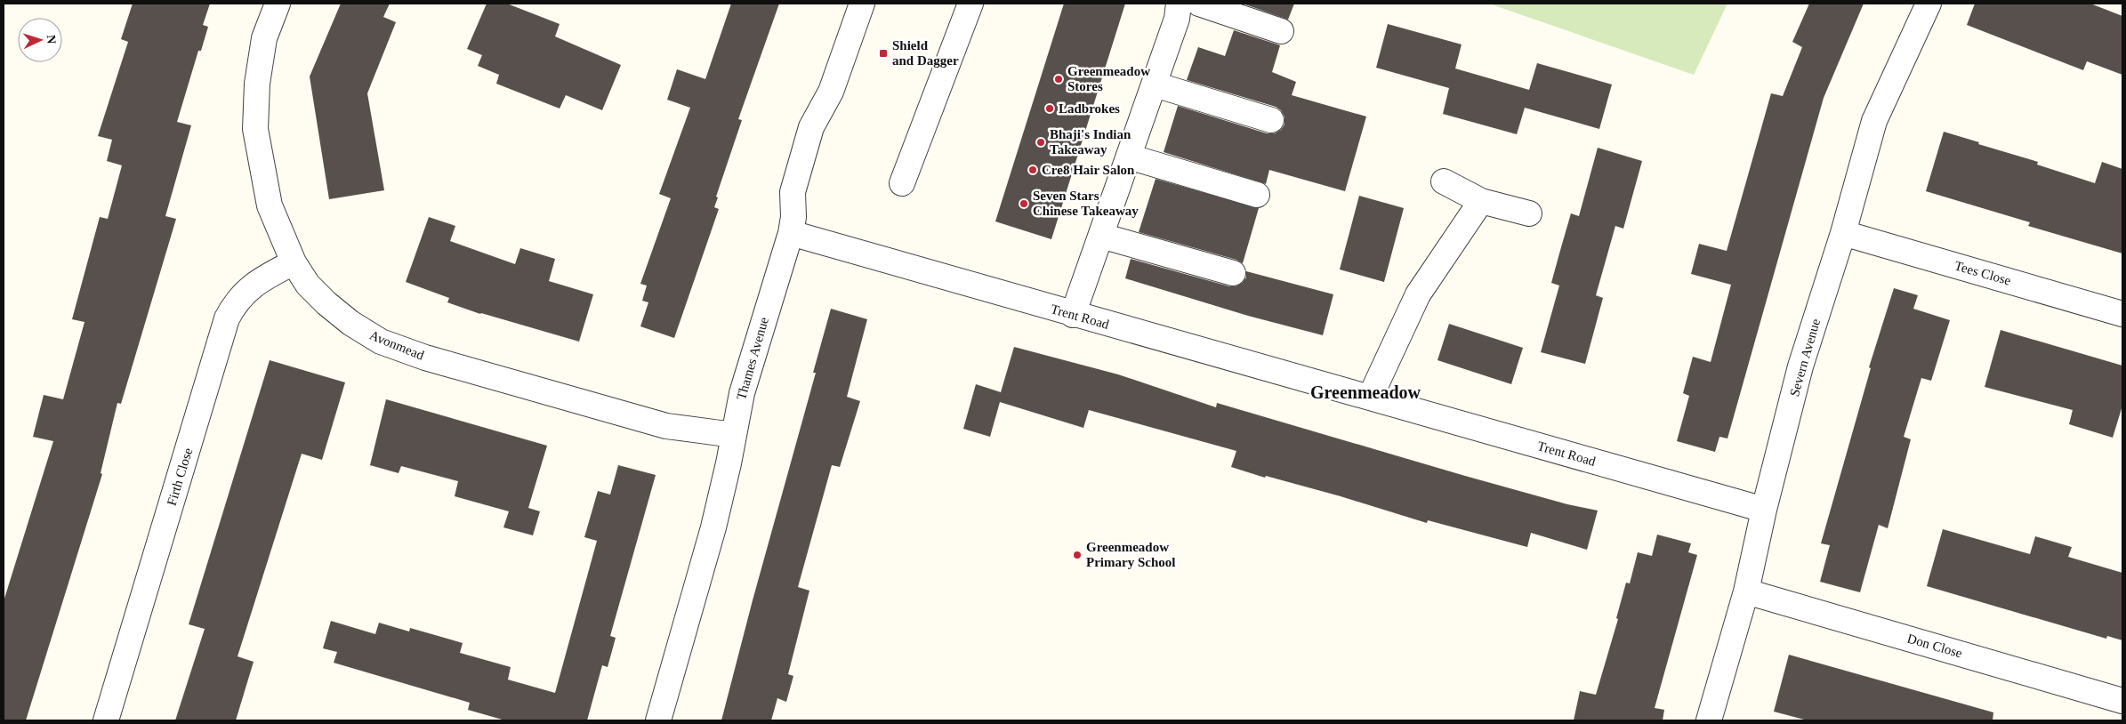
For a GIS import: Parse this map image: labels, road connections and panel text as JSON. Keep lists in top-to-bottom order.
{
  "streets": {
    "street": [
      "Tees Close",
      "Trent Road",
      "Avonmead",
      "Severn Avenue",
      "Thames Avenue",
      "Firth Close",
      "Don Close"
    ]
  },
  "crossings": [
    ["Tees Close", "Severn Avenue"],
    ["Trent Road", "Severn Avenue"],
    ["Trent Road", "Thames Avenue"],
    ["Avonmead", "Thames Avenue"],
    ["Avonmead", "Firth Close"],
    ["Severn Avenue", "Don Close"]
  ],
  "districts": ["Greenmeadow"],
  "places": {
    "transit": ["Shield and Dagger"],
    "other": [
      "Greenmeadow Stores",
      "Ladbrokes",
      "Bhaji's Indian Takeaway",
      "Cre8 Hair Salon",
      "Seven Stars Chinese Takeaway",
      "Greenmeadow Primary School"
    ]
  },
  "north": "right"
}
